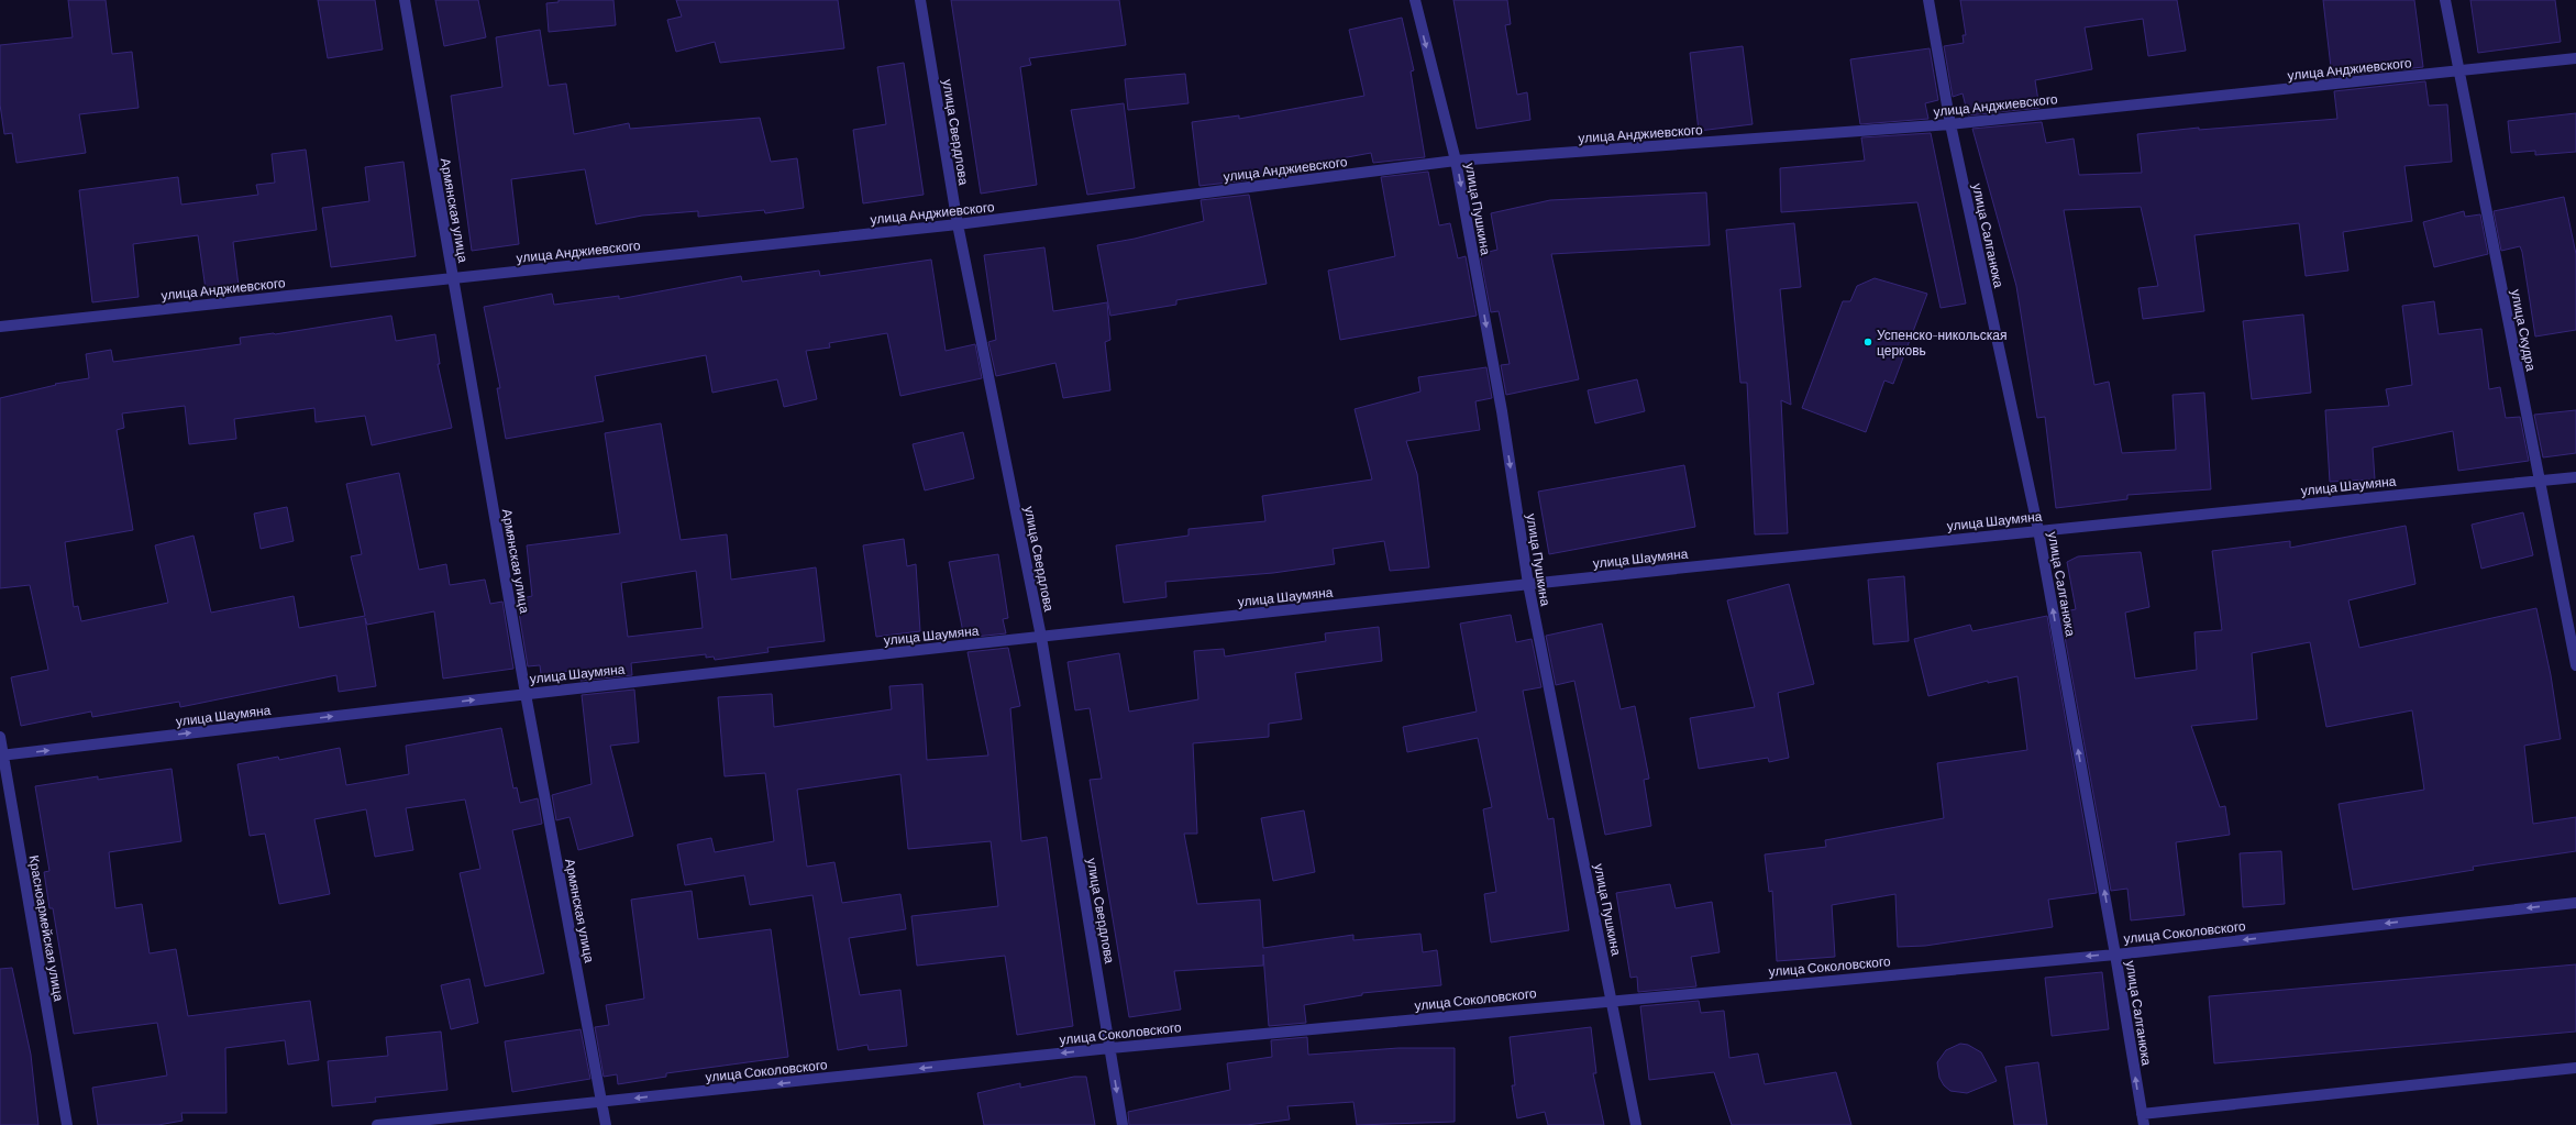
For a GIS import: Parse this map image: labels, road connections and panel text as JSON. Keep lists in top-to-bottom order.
{
  "streets": {
    "street": [
      "улица Анджиевского",
      "улица Свердлова",
      "улица Пушкина",
      "Армянская улица",
      "улица Салганюка",
      "улица Скудра",
      "улица Шаумяна",
      "Красноармейская улица",
      "улица Соколовского"
    ]
  },
  "crossings": [
    ["улица Анджиевского", "улица Свердлова"],
    ["улица Анджиевского", "улица Пушкина"],
    ["улица Анджиевского", "Армянская улица"],
    ["улица Анджиевского", "улица Салганюка"],
    ["улица Анджиевского", "улица Скудра"],
    ["улица Свердлова", "улица Шаумяна"],
    ["улица Свердлова", "улица Соколовского"],
    ["улица Пушкина", "улица Шаумяна"],
    ["улица Пушкина", "улица Соколовского"],
    ["Армянская улица", "улица Шаумяна"],
    ["Армянская улица", "улица Соколовского"],
    ["улица Салганюка", "улица Шаумяна"],
    ["улица Салганюка", "улица Соколовского"],
    ["улица Скудра", "улица Шаумяна"],
    ["улица Шаумяна", "Красноармейская улица"]
  ],
  "one_way": ["улица Пушкина", "улица Салганюка", "улица Соколовского"],
  "places": ["Успенско-никольская церковь"]
}
